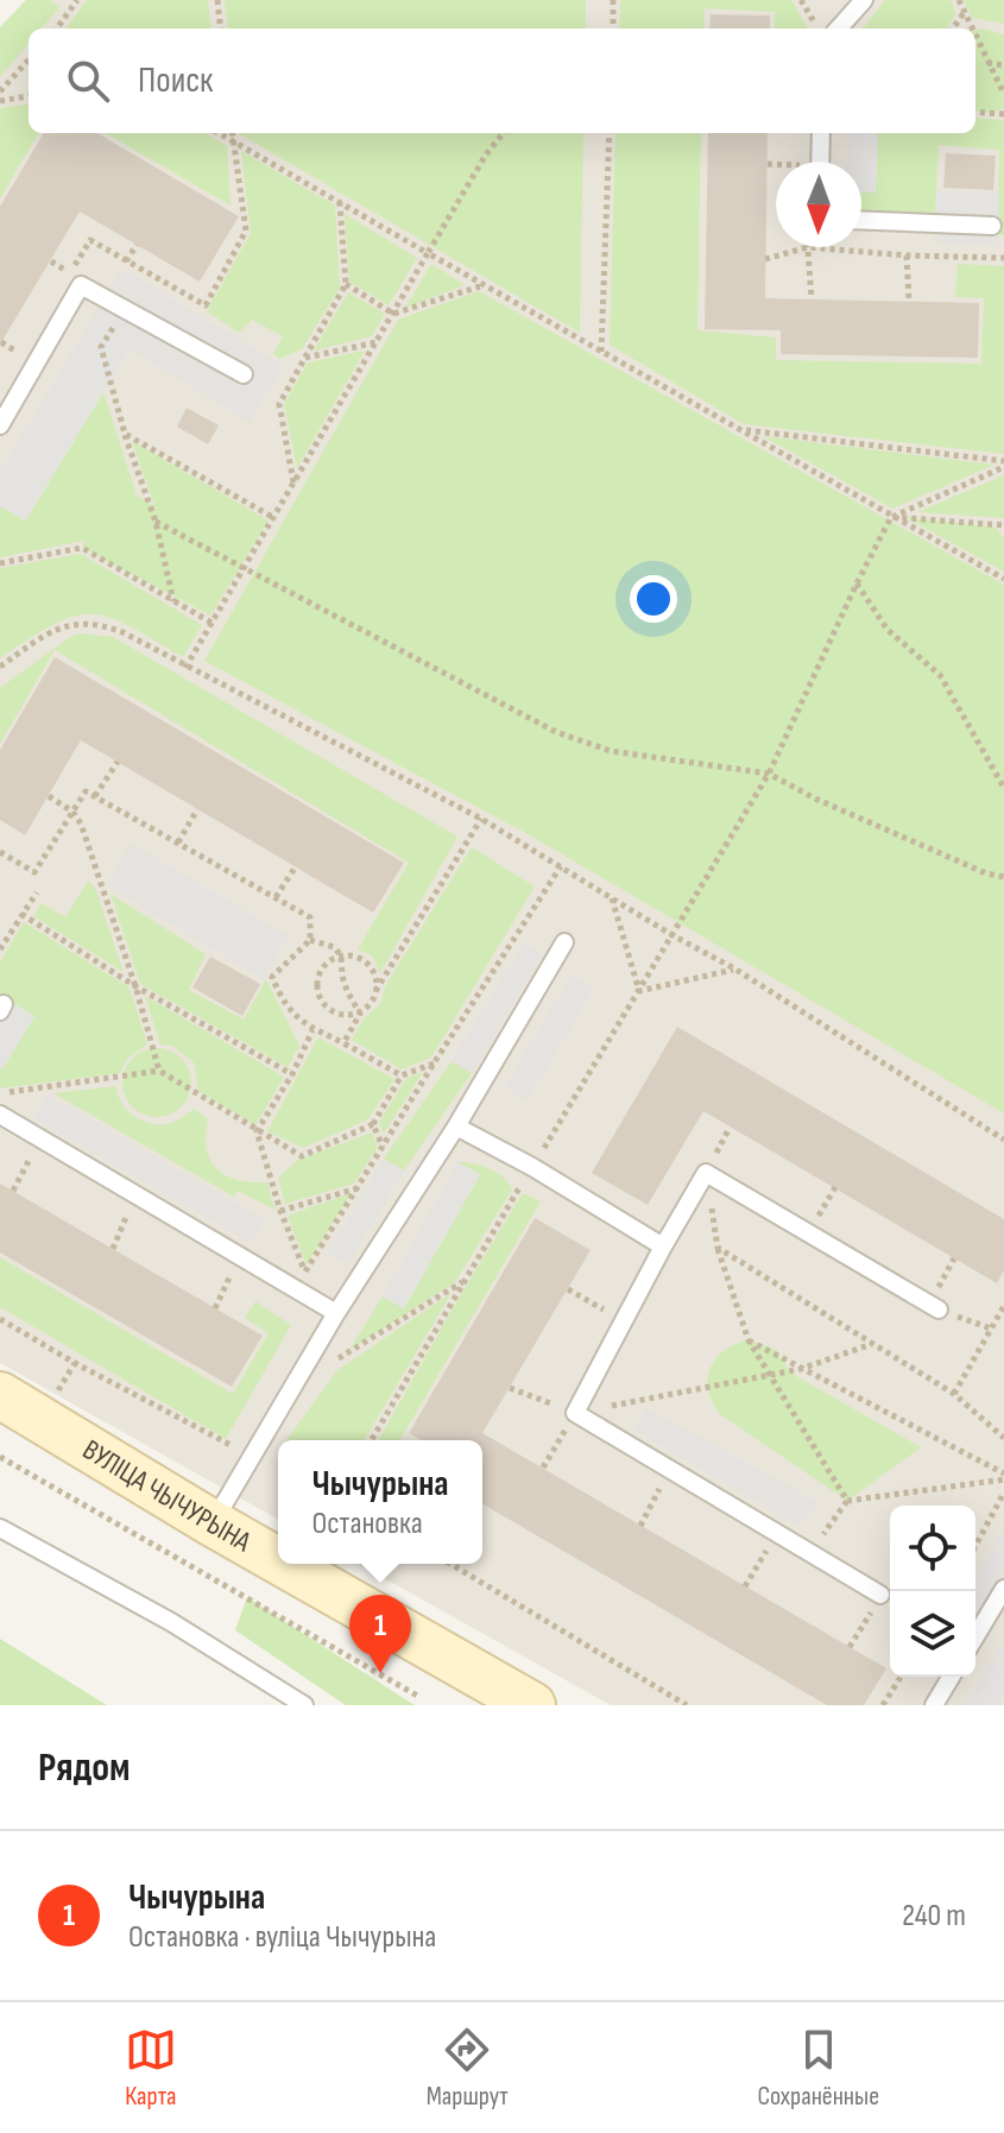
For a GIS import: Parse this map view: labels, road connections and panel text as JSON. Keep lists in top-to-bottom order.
{
  "streets": {
    "main road": ["ВУЛІЦА ЧЫЧУРЫНА"]
  },
  "north": "bottom",
  "page": {
    "search": "Поиск",
    "popup": ["Чычурына", "Остановка"],
    "pins": "1",
    "heading": "Рядом",
    "list": [
      {
        "mark": "1",
        "name": "Чычурына",
        "note": "Остановка · вуліца Чычурына",
        "value": "240 m"
      }
    ],
    "nav": ["Карта", "Маршрут", "Сохранённые"]
  }
}
